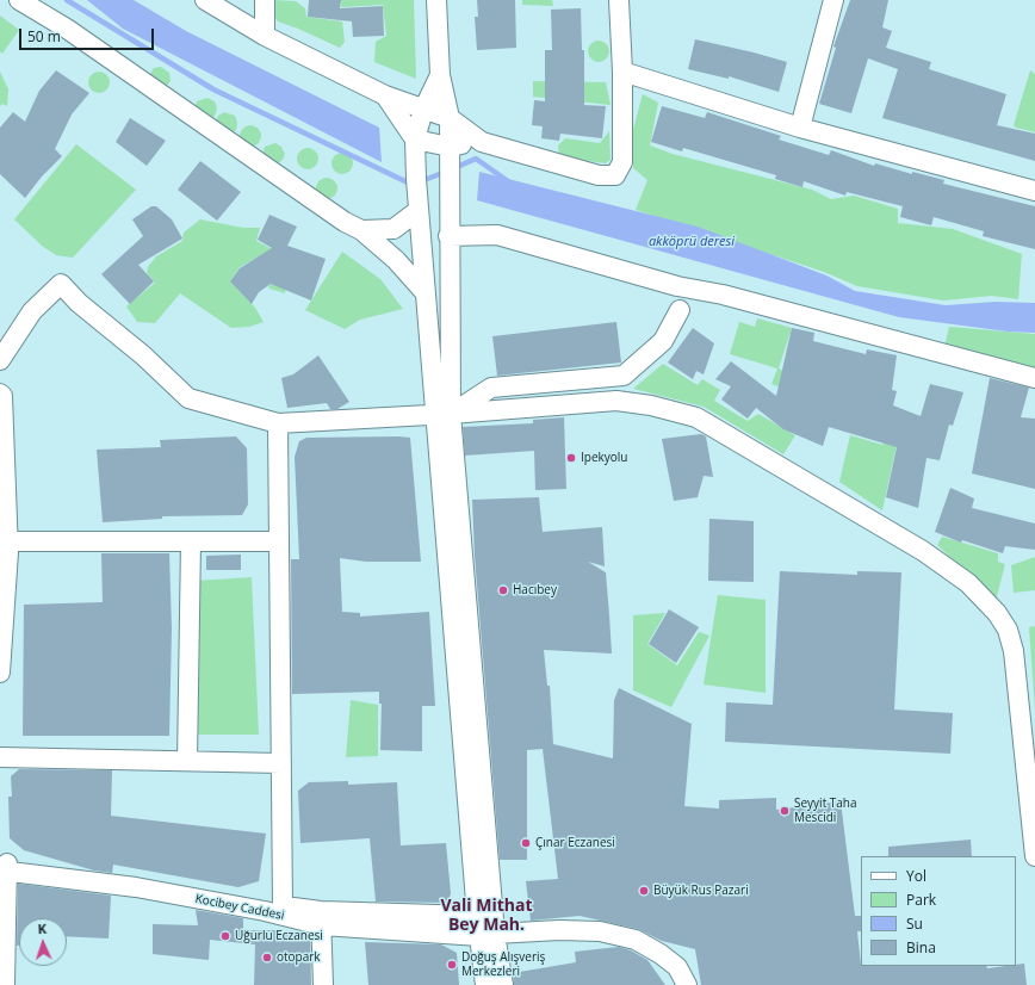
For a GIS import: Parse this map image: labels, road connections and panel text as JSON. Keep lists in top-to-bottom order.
{
  "streets": {
    "street": ["Kocibey Caddesi"]
  },
  "districts": ["Vali Mithat Bey Mah."],
  "water": ["akköprü deresi"],
  "places": [
    "Ipekyolu",
    "Hacıbey",
    "Seyyit Taha Mescidi",
    "Çınar Eczanesi",
    "Büyük Rus Pazari",
    "Uğurlu Eczanesi",
    "otopark",
    "Doğuş Alışveriş Merkezleri"
  ],
  "legend": [
    "Yol",
    "Park",
    "Su",
    "Bina"
  ],
  "scale_bar": "50 m",
  "north": "top"
}
